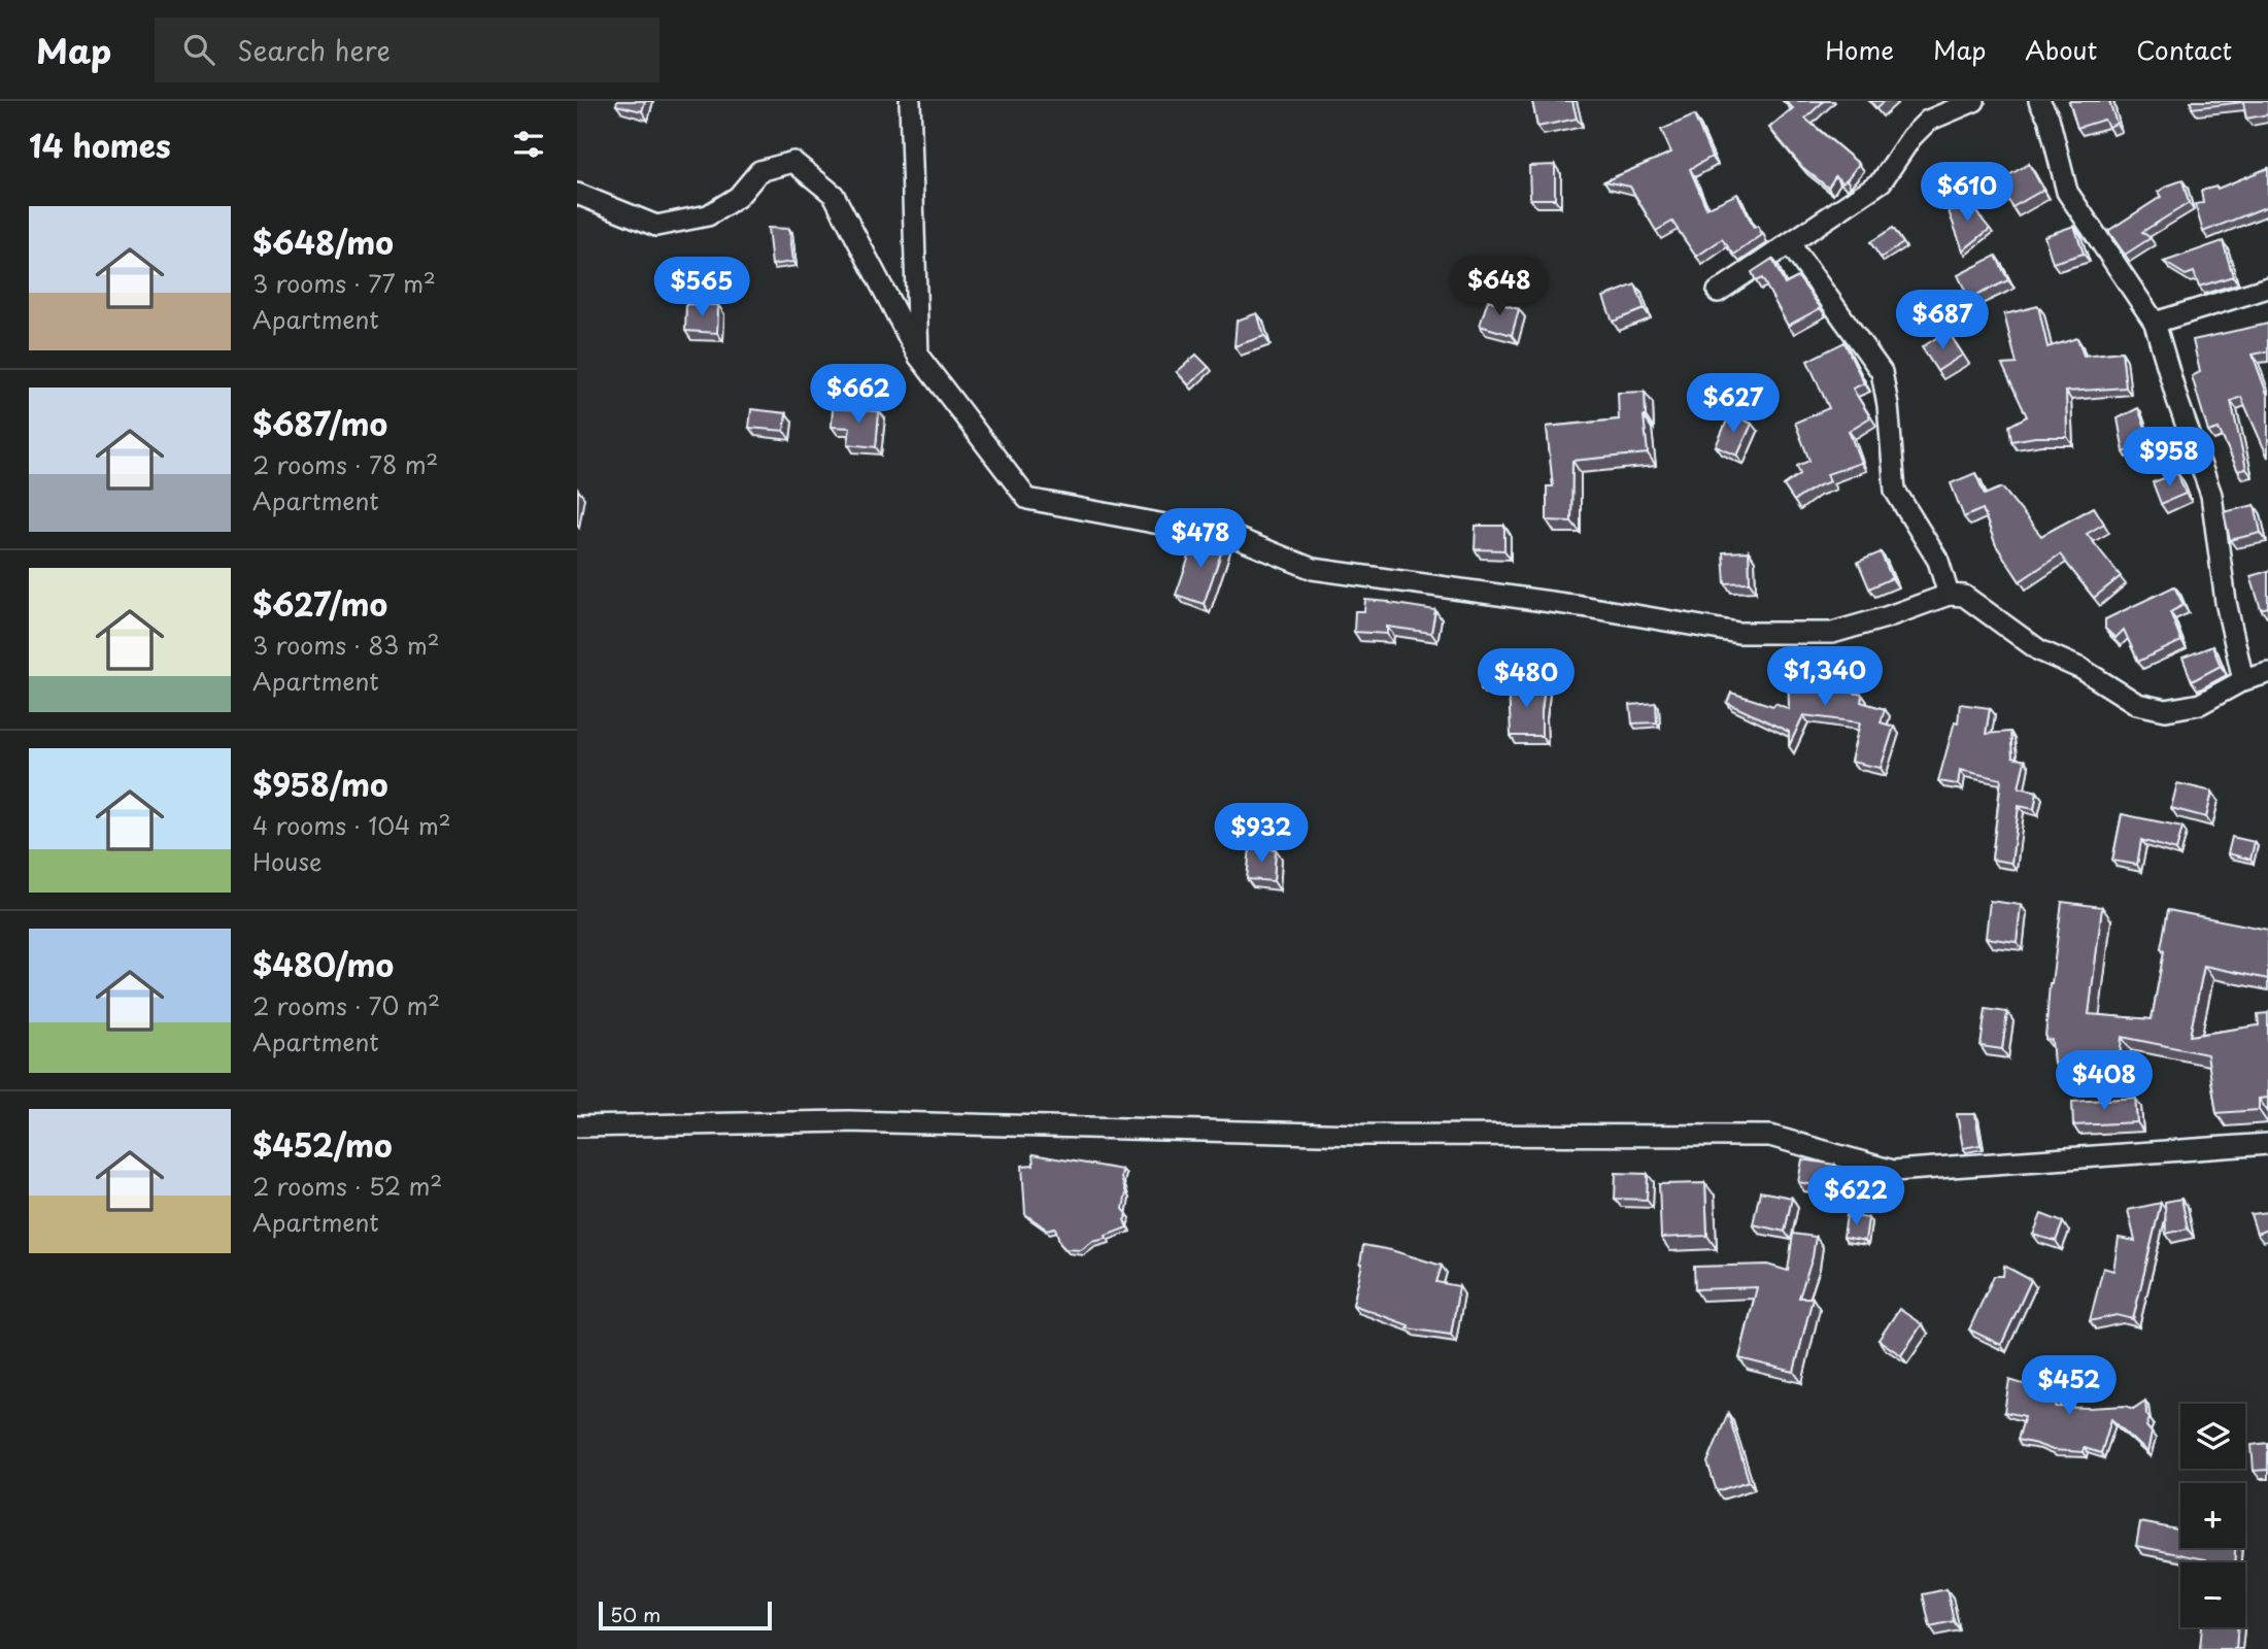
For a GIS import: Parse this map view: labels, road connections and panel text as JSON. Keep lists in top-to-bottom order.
{
  "scale_bar": "50 m",
  "page": {
    "header": "Map",
    "search": "Search here",
    "nav": [
      "Home",
      "Map",
      "About",
      "Contact"
    ],
    "heading": "14 homes",
    "price": [
      "$610",
      "$648",
      "$565",
      "$687",
      "$662",
      "$627",
      "$958",
      "$478",
      "$1,340",
      "$480",
      "$932",
      "$408",
      "$622",
      "$452"
    ],
    "list": [
      {
        "name": "$648/mo",
        "note": "3 rooms · 77 m² · Apartment"
      },
      {
        "name": "$687/mo",
        "note": "2 rooms · 78 m² · Apartment"
      },
      {
        "name": "$627/mo",
        "note": "3 rooms · 83 m² · Apartment"
      },
      {
        "name": "$958/mo",
        "note": "4 rooms · 104 m² · House"
      },
      {
        "name": "$480/mo",
        "note": "2 rooms · 70 m² · Apartment"
      },
      {
        "name": "$452/mo",
        "note": "2 rooms · 52 m² · Apartment"
      }
    ],
    "map_buttons": ["+", "−"],
    "scale": "50 m"
  }
}
